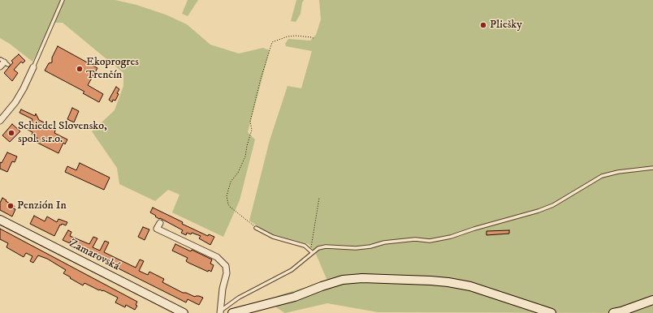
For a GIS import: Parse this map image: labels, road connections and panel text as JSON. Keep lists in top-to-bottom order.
{
  "streets": {
    "main road": ["Zamarovská"]
  },
  "places": [
    "Pliešky",
    "Ekoprogres Trenčín",
    "Schiedel Slovensko, spol. s.r.o.",
    "Penzión In"
  ]
}
